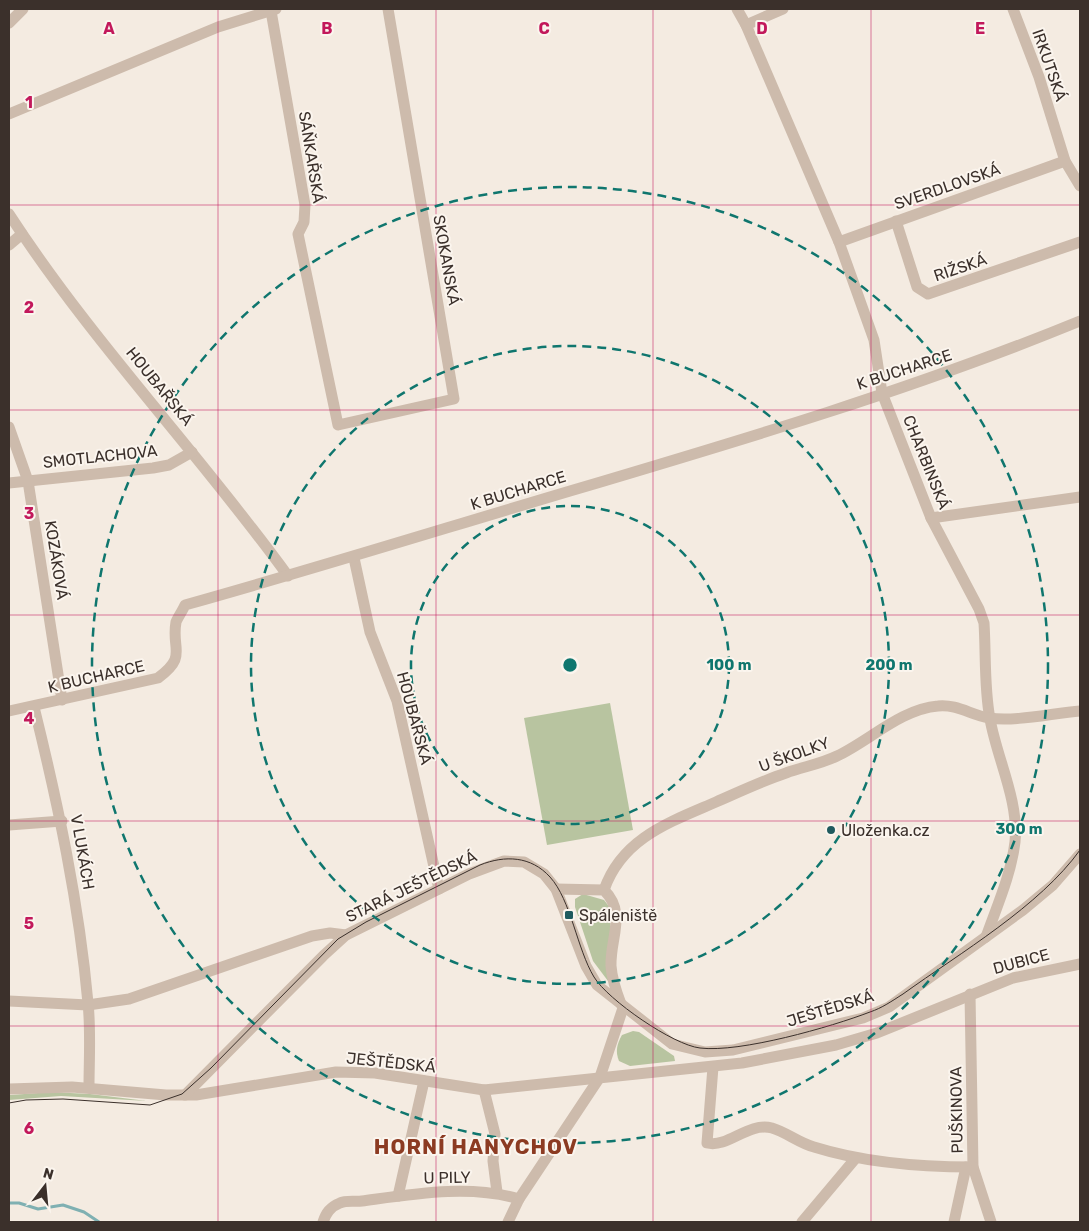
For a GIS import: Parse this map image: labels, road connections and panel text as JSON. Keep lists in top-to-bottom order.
{
  "streets": {
    "street": [
      "IRKUTSKÁ",
      "SÁŇKAŘSKÁ",
      "SVERDLOVSKÁ",
      "SKOKANSKÁ",
      "RIŽSKÁ",
      "K BUCHARCE",
      "HOUBAŘSKÁ",
      "SMOTLACHOVA",
      "CHARBINSKÁ",
      "KOZÁKOVÁ",
      "U ŠKOLKY",
      "V LUKÁCH",
      "STARÁ JEŠTĚDSKÁ",
      "DUBICE",
      "JEŠTĚDSKÁ",
      "PUŠKINOVA",
      "U PILY"
    ]
  },
  "crossings": [
    ["IRKUTSKÁ", "SVERDLOVSKÁ"],
    ["SÁŇKAŘSKÁ", "SKOKANSKÁ"],
    ["SVERDLOVSKÁ", "RIŽSKÁ"],
    ["SVERDLOVSKÁ", "CHARBINSKÁ"],
    ["K BUCHARCE", "HOUBAŘSKÁ"],
    ["K BUCHARCE", "CHARBINSKÁ"],
    ["K BUCHARCE", "KOZÁKOVÁ"],
    ["K BUCHARCE", "V LUKÁCH"],
    ["HOUBAŘSKÁ", "SMOTLACHOVA"],
    ["HOUBAŘSKÁ", "STARÁ JEŠTĚDSKÁ"],
    ["SMOTLACHOVA", "KOZÁKOVÁ"],
    ["CHARBINSKÁ", "U ŠKOLKY"],
    ["CHARBINSKÁ", "JEŠTĚDSKÁ"],
    ["STARÁ JEŠTĚDSKÁ", "JEŠTĚDSKÁ"],
    ["DUBICE", "JEŠTĚDSKÁ"],
    ["DUBICE", "PUŠKINOVA"],
    ["JEŠTĚDSKÁ", "PUŠKINOVA"],
    ["JEŠTĚDSKÁ", "U PILY"]
  ],
  "districts": ["HORNÍ HANYCHOV"],
  "places": {
    "other": ["Uloženka.cz"],
    "transit": ["Spáleniště"]
  },
  "north": "top",
  "grid": {
    "columns": [
      "A",
      "B",
      "C",
      "D",
      "E"
    ],
    "rows": [
      "1",
      "2",
      "3",
      "4",
      "5",
      "6"
    ]
  },
  "rings": ["100 m", "200 m", "300 m"]
}
